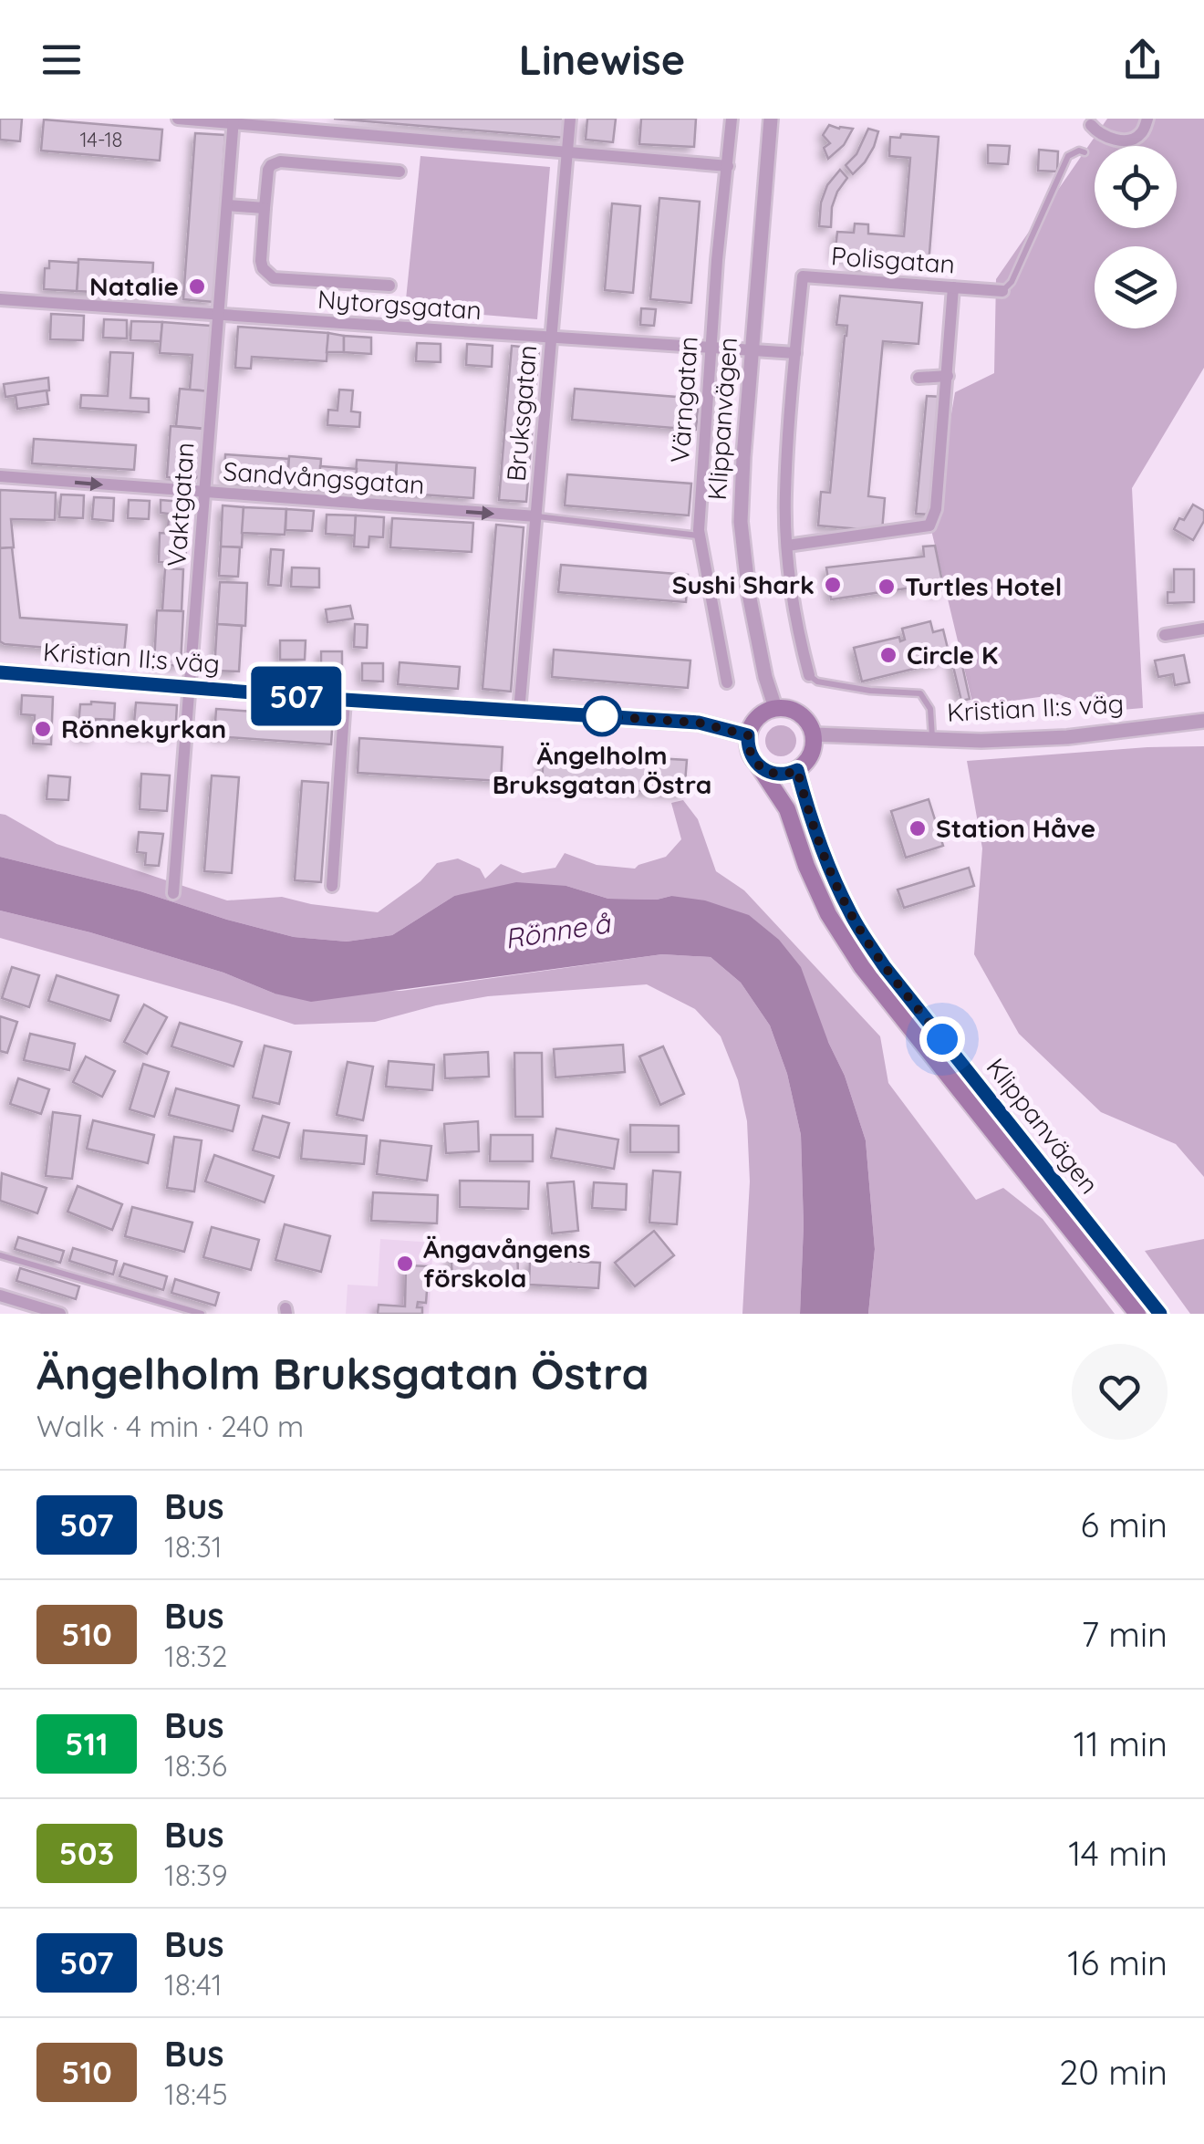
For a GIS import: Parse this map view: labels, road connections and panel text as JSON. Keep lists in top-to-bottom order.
{
  "streets": {
    "main road": ["Klippanvägen", "Kristian II:s väg"],
    "street": [
      "Polisgatan",
      "Nytorgsgatan",
      "Värngatan",
      "Bruksgatan",
      "Sandvångsgatan",
      "Vaktgatan"
    ]
  },
  "crossings": [
    ["Polisgatan", "Nytorgsgatan"],
    ["Nytorgsgatan", "Värngatan"],
    ["Nytorgsgatan", "Bruksgatan"],
    ["Nytorgsgatan", "Klippanvägen"],
    ["Nytorgsgatan", "Vaktgatan"],
    ["Bruksgatan", "Sandvångsgatan"],
    ["Bruksgatan", "Kristian II:s väg"],
    ["Klippanvägen", "Kristian II:s väg"],
    ["Sandvångsgatan", "Vaktgatan"],
    ["Vaktgatan", "Kristian II:s väg"]
  ],
  "one_way": ["Sandvångsgatan"],
  "water": ["Rönne å"],
  "places": [
    "Natalie",
    "Sushi Shark",
    "Turtles Hotel",
    "Circle K",
    "Ängelholm Bruksgatan Östra",
    "Rönnekyrkan",
    "Station Håve",
    "Ängavångens förskola"
  ],
  "lines": ["bus line 507"],
  "house_numbers": ["14-18"],
  "page": {
    "header": "Linewise",
    "on_map": "507",
    "heading": ["Ängelholm Bruksgatan Östra", "Walk · 4 min · 240 m"],
    "list": [
      {
        "mark": "507",
        "name": "Bus",
        "note": "18:31",
        "value": "6 min"
      },
      {
        "mark": "510",
        "name": "Bus",
        "note": "18:32",
        "value": "7 min"
      },
      {
        "mark": "511",
        "name": "Bus",
        "note": "18:36",
        "value": "11 min"
      },
      {
        "mark": "503",
        "name": "Bus",
        "note": "18:39",
        "value": "14 min"
      },
      {
        "mark": "507",
        "name": "Bus",
        "note": "18:41",
        "value": "16 min"
      },
      {
        "mark": "510",
        "name": "Bus",
        "note": "18:45",
        "value": "20 min"
      }
    ]
  }
}
